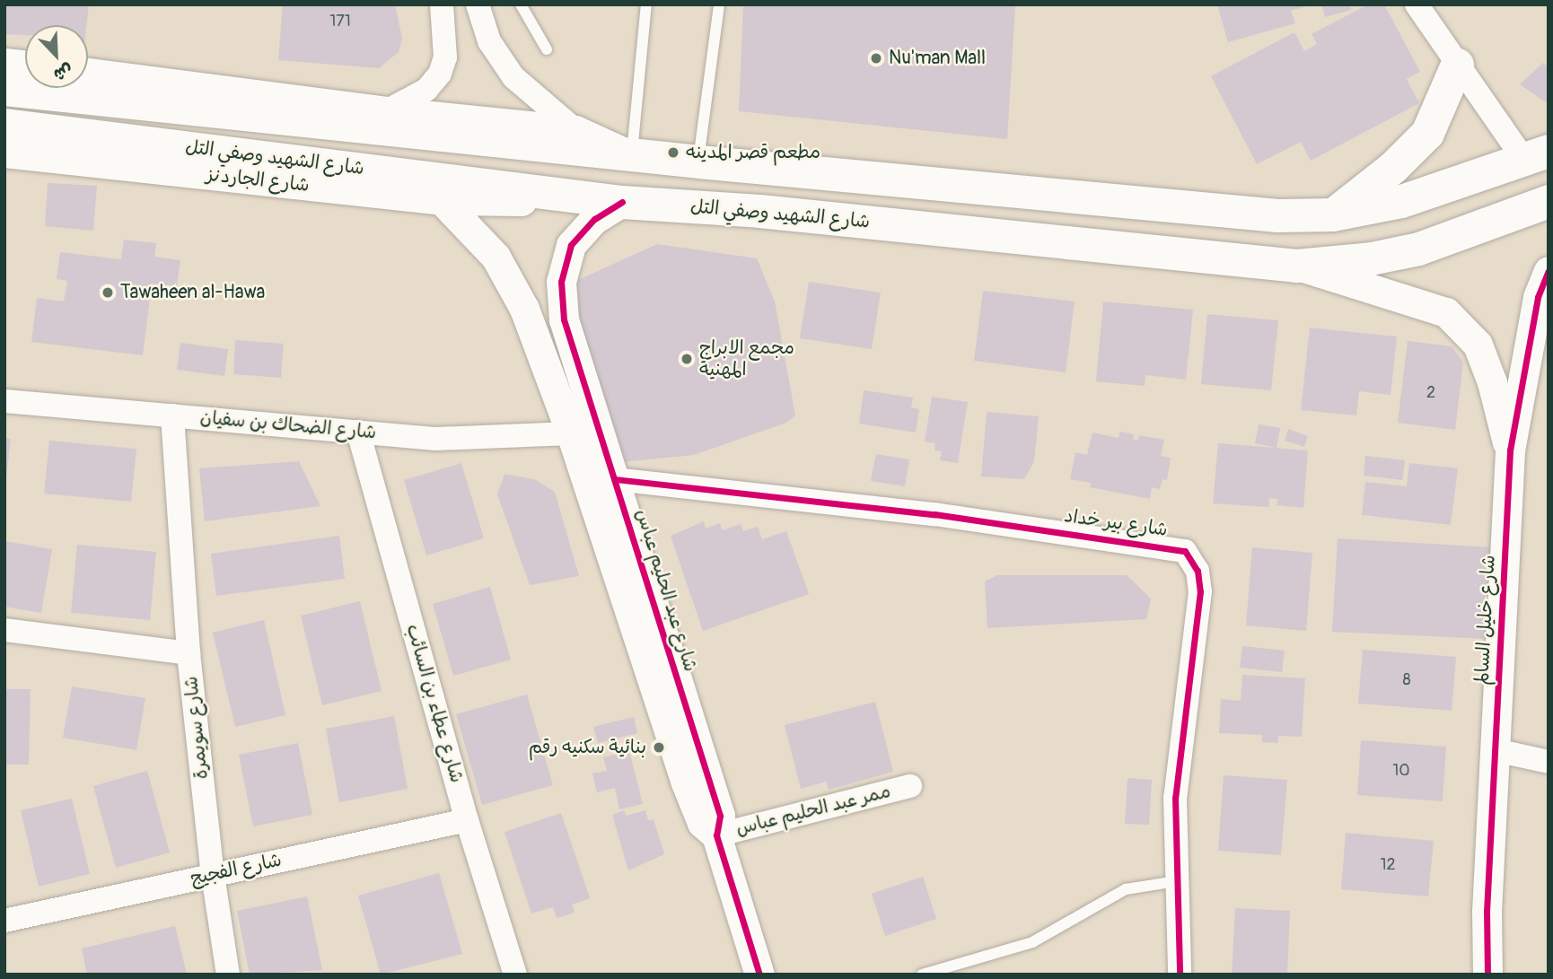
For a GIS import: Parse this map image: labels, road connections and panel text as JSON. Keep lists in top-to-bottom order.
{
  "streets": {
    "main road": ["شارع الشهيد وصفي التل"],
    "street": [
      "شارع الجاردنز",
      "شارع الضحاك بن سفيان",
      "شارع بير خداد",
      "شارع عبد الحليم عباس",
      "شارع خليل السالم",
      "شارع عطاء بن السائب",
      "شارع سويمرة",
      "ممر عبد الحليم عباس",
      "شارع الفجيج"
    ]
  },
  "crossings": [
    ["شارع الشهيد وصفي التل", "شارع الجاردنز"],
    ["شارع الشهيد وصفي التل", "شارع عبد الحليم عباس"],
    ["شارع الشهيد وصفي التل", "شارع خليل السالم"],
    ["شارع الجاردنز", "شارع عبد الحليم عباس"],
    ["شارع الضحاك بن سفيان", "شارع عبد الحليم عباس"],
    ["شارع الضحاك بن سفيان", "شارع عطاء بن السائب"],
    ["شارع بير خداد", "شارع عبد الحليم عباس"],
    ["شارع عبد الحليم عباس", "ممر عبد الحليم عباس"],
    ["شارع عطاء بن السائب", "شارع الفجيج"],
    ["شارع سويمرة", "شارع الفجيج"]
  ],
  "places": [
    "Nu'man Mall",
    "مطعم قصر المدينه",
    "Tawaheen al-Hawa",
    "مجمع الابراج المهنية",
    "بنائية سكنيه رقم"
  ],
  "house_numbers": [
    "171",
    "2",
    "8",
    "10",
    "12"
  ],
  "north": "bottom right"
}
